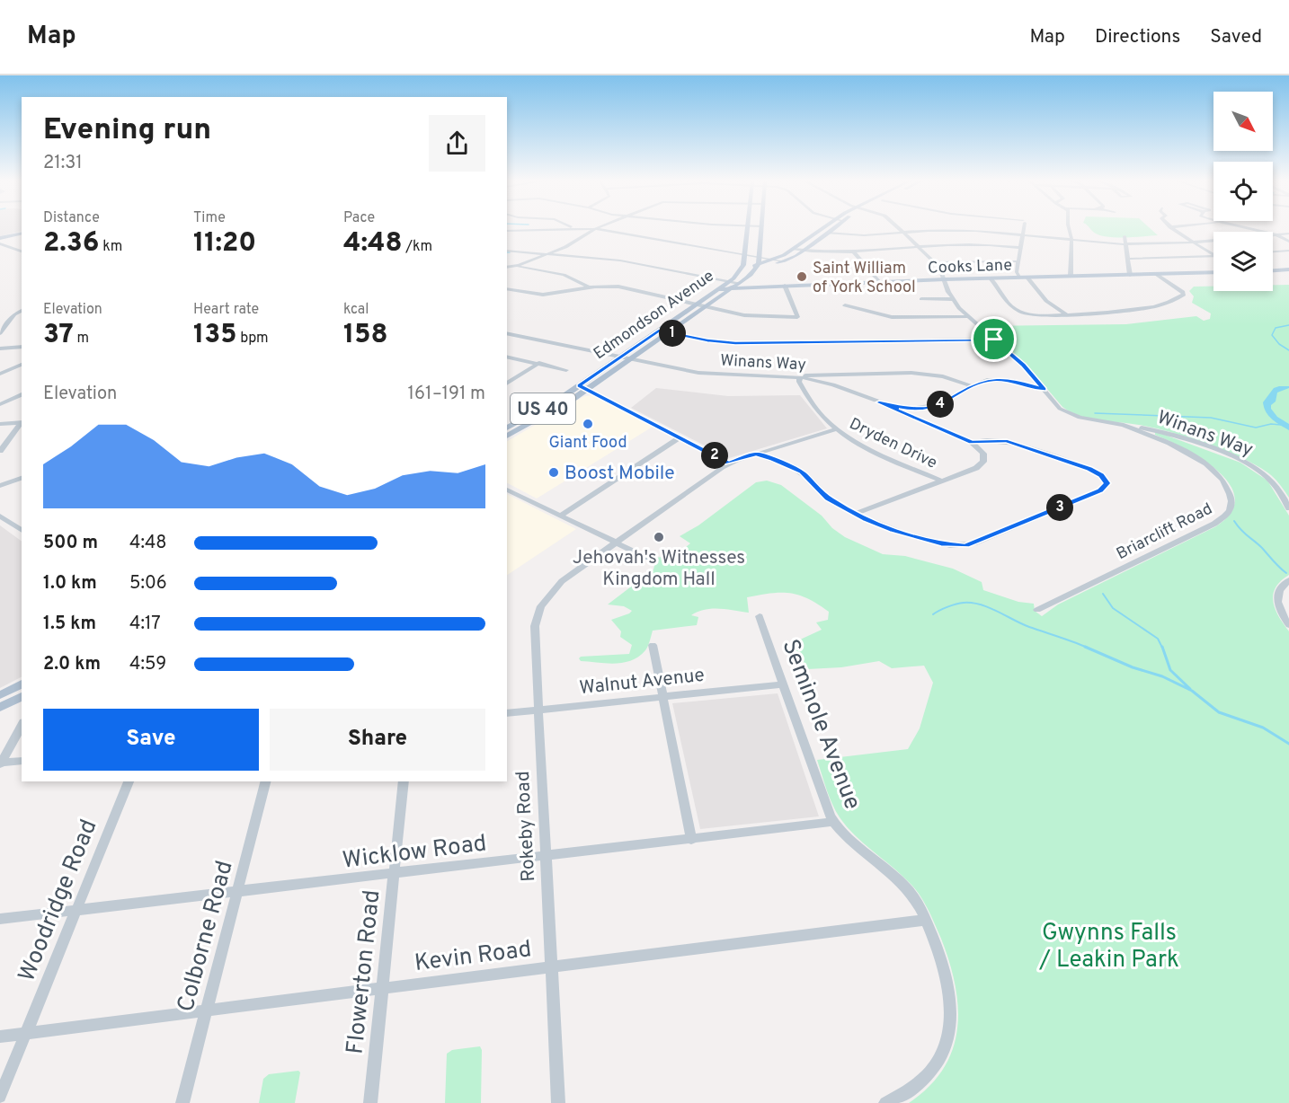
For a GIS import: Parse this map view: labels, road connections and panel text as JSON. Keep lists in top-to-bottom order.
{
  "streets": {
    "main road": ["Cooks Lane", "Edmondson Avenue", "US 40"],
    "street": [
      "Winans Way",
      "Dryden Drive",
      "Briarclift Road",
      "Walnut Avenue",
      "Seminole Avenue",
      "Rokeby Road",
      "Wicklow Road",
      "Woodridge Road",
      "Colborne Road",
      "Kevin Road",
      "Flowerton Road"
    ]
  },
  "crossings": [
    ["Cooks Lane", "Edmondson Avenue"],
    ["Cooks Lane", "US 40"],
    ["Cooks Lane", "Briarclift Road"],
    ["Edmondson Avenue", "Winans Way"],
    ["Edmondson Avenue", "US 40"],
    ["Winans Way", "Dryden Drive"],
    ["Winans Way", "Briarclift Road"],
    ["Dryden Drive", "Rokeby Road"],
    ["Walnut Avenue", "Seminole Avenue"],
    ["Walnut Avenue", "Rokeby Road"],
    ["Seminole Avenue", "Wicklow Road"],
    ["Seminole Avenue", "Kevin Road"],
    ["Rokeby Road", "Wicklow Road"],
    ["Rokeby Road", "Kevin Road"],
    ["Wicklow Road", "Woodridge Road"],
    ["Wicklow Road", "Colborne Road"],
    ["Wicklow Road", "Flowerton Road"],
    ["Woodridge Road", "Kevin Road"],
    ["Colborne Road", "Kevin Road"],
    ["Kevin Road", "Flowerton Road"]
  ],
  "parks": ["Gwynns Falls / Leakin Park"],
  "places": [
    "Saint William of York School",
    "Giant Food",
    "Boost Mobile",
    "Jehovah's Witnesses Kingdom Hall"
  ],
  "north": "bottom right",
  "page": {
    "header": "Map",
    "nav": ["Map", "Directions", "Saved"],
    "heading": ["Evening run", "21:31"],
    "stats": [
      ["Distance", "2.36 km"],
      ["Time", "11:20"],
      ["Pace", "4:48 /km"],
      ["Elevation", "37 m"],
      ["Heart rate", "135 bpm"],
      ["kcal", "158"]
    ],
    "pins": [
      "1",
      "4",
      "2",
      "3"
    ],
    "chart": ["Elevation", "161–191 m"],
    "list": [
      {
        "name": "500 m",
        "note": "4:48"
      },
      {
        "name": "1.0 km",
        "note": "5:06"
      },
      {
        "name": "1.5 km",
        "note": "4:17"
      },
      {
        "name": "2.0 km",
        "note": "4:59"
      }
    ],
    "buttons": ["Save", "Share"]
  }
}
